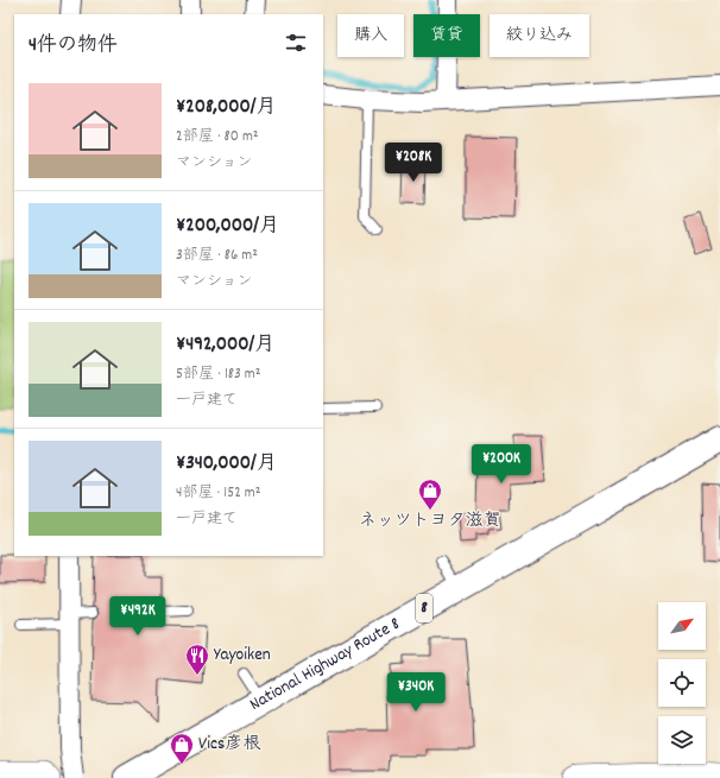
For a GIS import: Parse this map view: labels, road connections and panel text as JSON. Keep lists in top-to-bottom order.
{
  "streets": {
    "highway": ["8", "National Highway Route 8"]
  },
  "places": {
    "shop": ["ネッツトヨタ滋賀", "Vics彦根"],
    "restaurant": ["Yayoiken"]
  },
  "north": "top right",
  "page": {
    "chip": ["購入", "賃貸", "絞り込み"],
    "heading": "4件の物件",
    "list": [
      {
        "name": "¥208,000/月",
        "note": "2部屋 · 80 m² · マンション"
      },
      {
        "name": "¥200,000/月",
        "note": "3部屋 · 86 m² · マンション"
      },
      {
        "name": "¥492,000/月",
        "note": "5部屋 · 183 m² · 一戸建て"
      },
      {
        "name": "¥340,000/月",
        "note": "4部屋 · 152 m² · 一戸建て"
      }
    ],
    "price": [
      "¥208K",
      "¥200K",
      "¥492K",
      "¥340K"
    ]
  }
}
